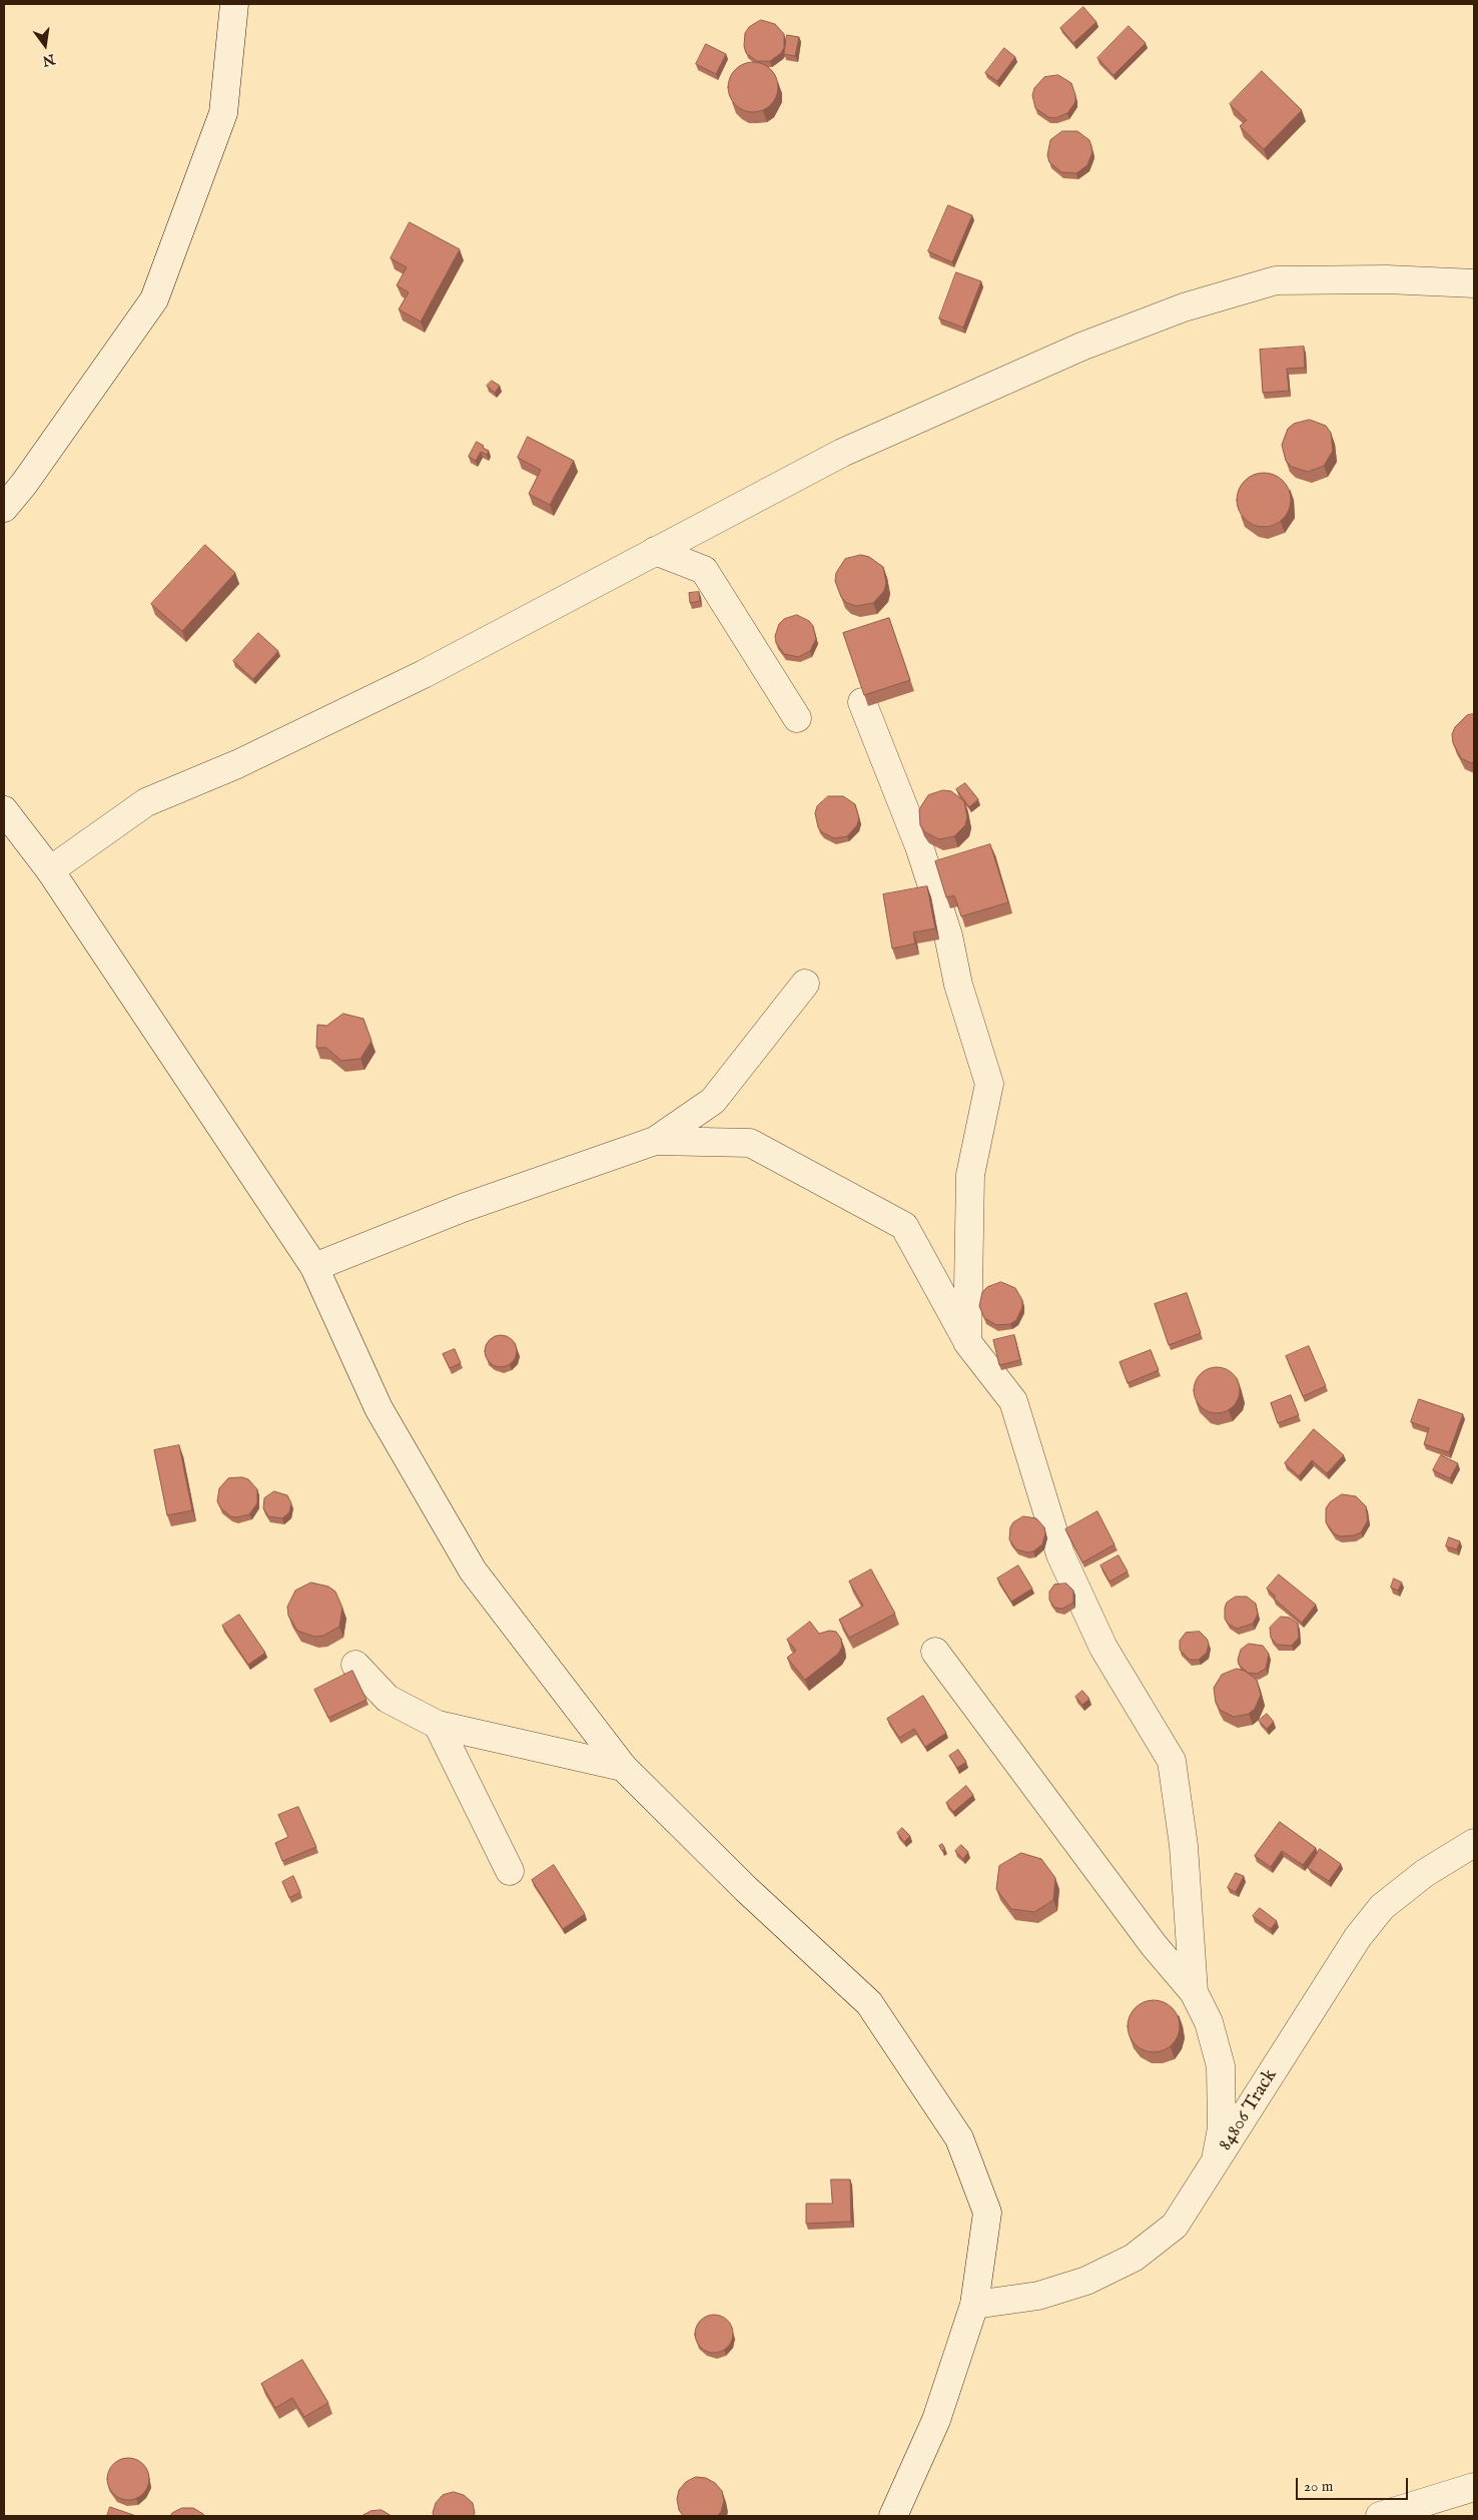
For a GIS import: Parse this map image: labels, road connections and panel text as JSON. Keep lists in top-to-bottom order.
{
  "streets": {
    "street": ["84806 Track"]
  },
  "scale_bar": "20 m",
  "north": "bottom"
}
